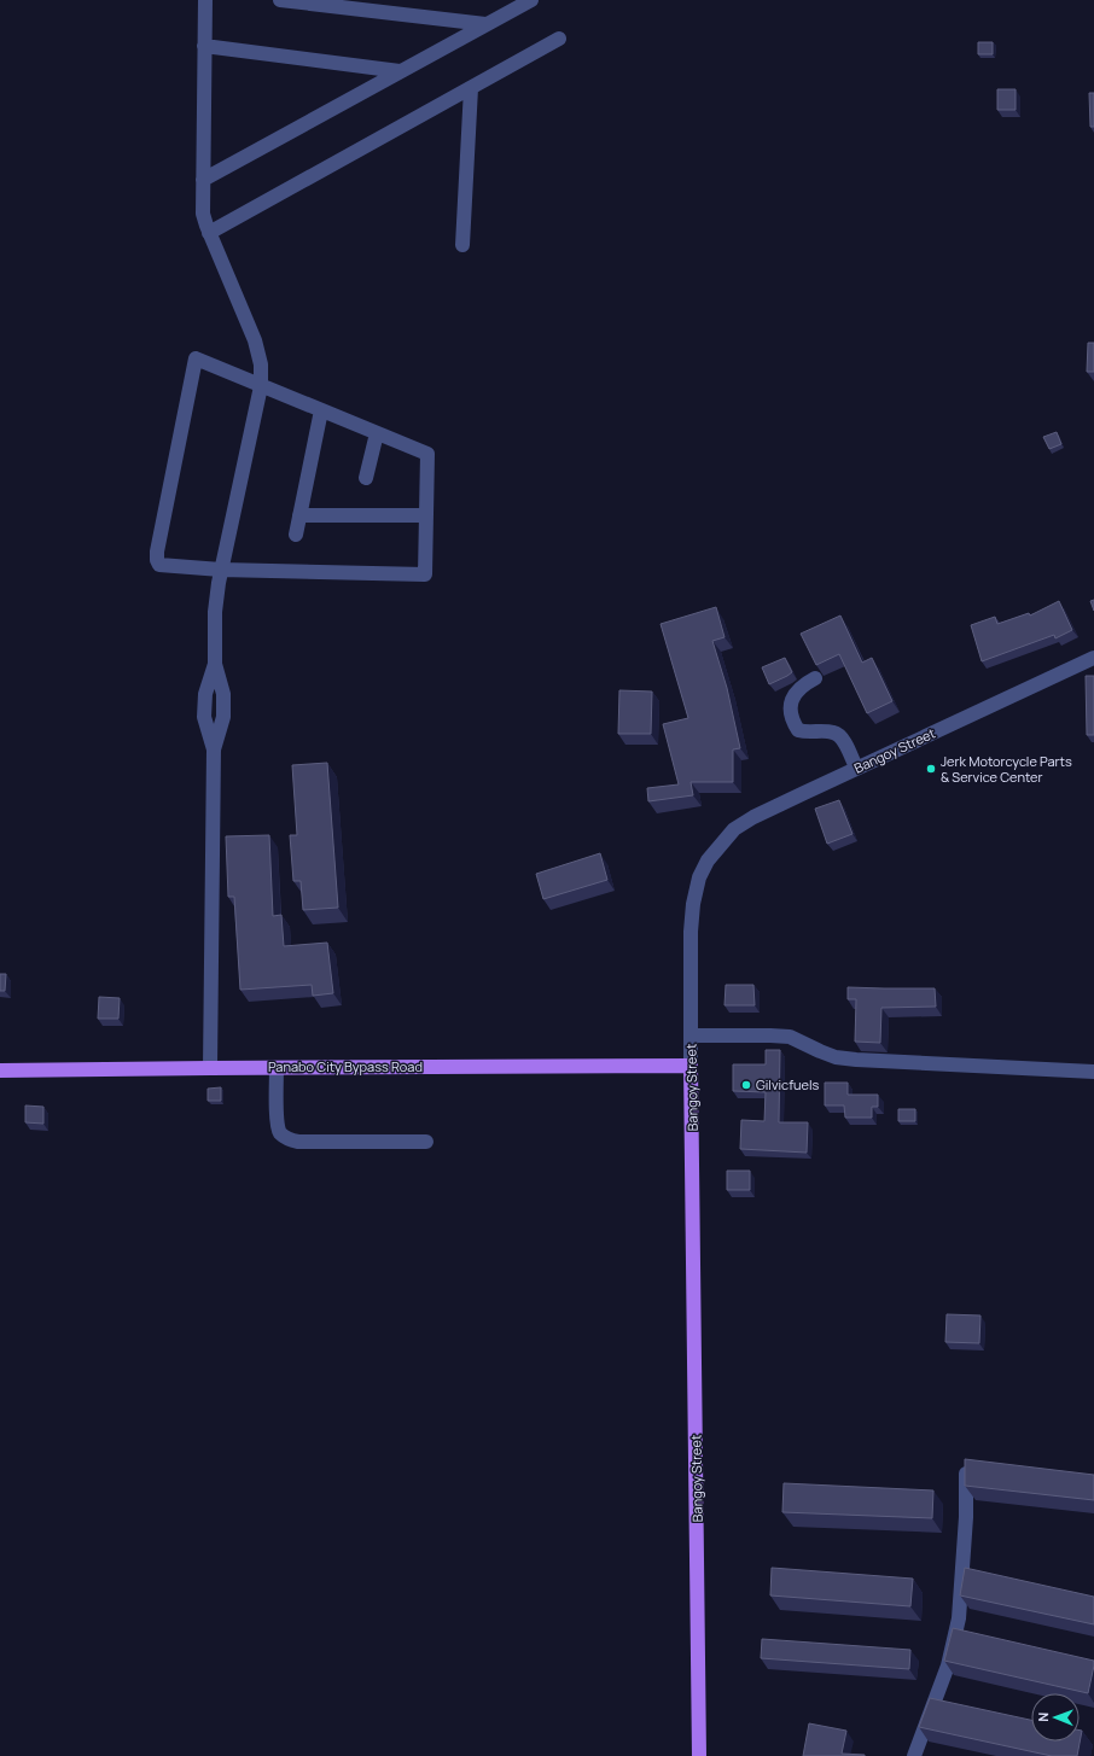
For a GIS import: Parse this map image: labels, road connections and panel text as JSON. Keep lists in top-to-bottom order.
{
  "streets": {
    "main road": ["Bangoy Street", "Panabo City Bypass Road"]
  },
  "crossings": [
    ["Bangoy Street", "Panabo City Bypass Road"]
  ],
  "places": ["Jerk Motorcycle Parts & Service Center", "Gilvicfuels"],
  "north": "left"
}
